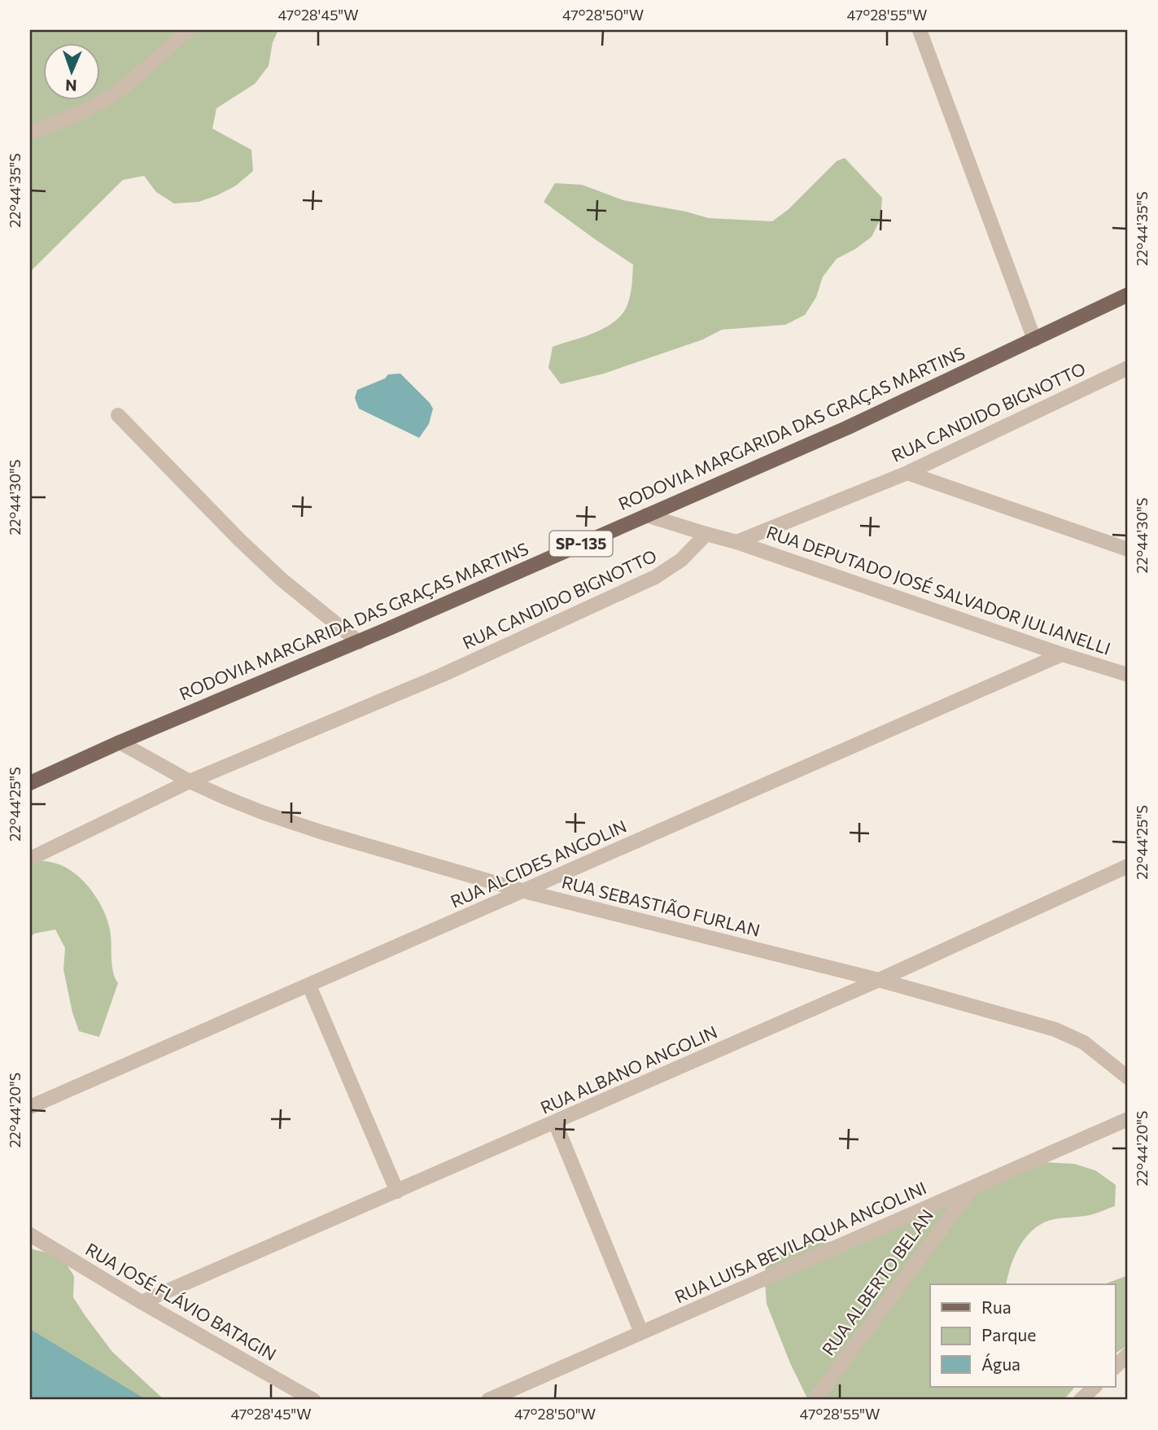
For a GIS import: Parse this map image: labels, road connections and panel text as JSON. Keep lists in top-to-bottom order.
{
  "streets": {
    "main road": ["RODOVIA MARGARIDA DAS GRAÇAS MARTINS", "SP-135"],
    "street": [
      "RUA CANDIDO BIGNOTTO",
      "RUA DEPUTADO JOSÉ SALVADOR JULIANELLI",
      "RUA ALCIDES ANGOLIN",
      "RUA SEBASTIÃO FURLAN",
      "RUA ALBANO ANGOLIN",
      "RUA LUISA BEVILAQUA ANGOLINI",
      "RUA ALBERTO BELAN",
      "RUA JOSÉ FLÁVIO BATAGIN"
    ]
  },
  "crossings": [
    ["RUA CANDIDO BIGNOTTO", "RUA DEPUTADO JOSÉ SALVADOR JULIANELLI"],
    ["RUA CANDIDO BIGNOTTO", "RUA SEBASTIÃO FURLAN"],
    ["RODOVIA MARGARIDA DAS GRAÇAS MARTINS", "RUA SEBASTIÃO FURLAN"],
    ["RUA DEPUTADO JOSÉ SALVADOR JULIANELLI", "RUA ALCIDES ANGOLIN"],
    ["RUA ALCIDES ANGOLIN", "RUA SEBASTIÃO FURLAN"],
    ["RUA SEBASTIÃO FURLAN", "RUA ALBANO ANGOLIN"],
    ["RUA ALBANO ANGOLIN", "RUA JOSÉ FLÁVIO BATAGIN"],
    ["RUA LUISA BEVILAQUA ANGOLINI", "RUA ALBERTO BELAN"]
  ],
  "legend": ["Rua", "Parque", "Água"],
  "north": "bottom",
  "coordinates": [
    "47°28'45\"W",
    "47°28'50\"W",
    "47°28'55\"W",
    "22°44'35\"S",
    "22°44'30\"S",
    "22°44'25\"S",
    "22°44'20\"S"
  ]
}
